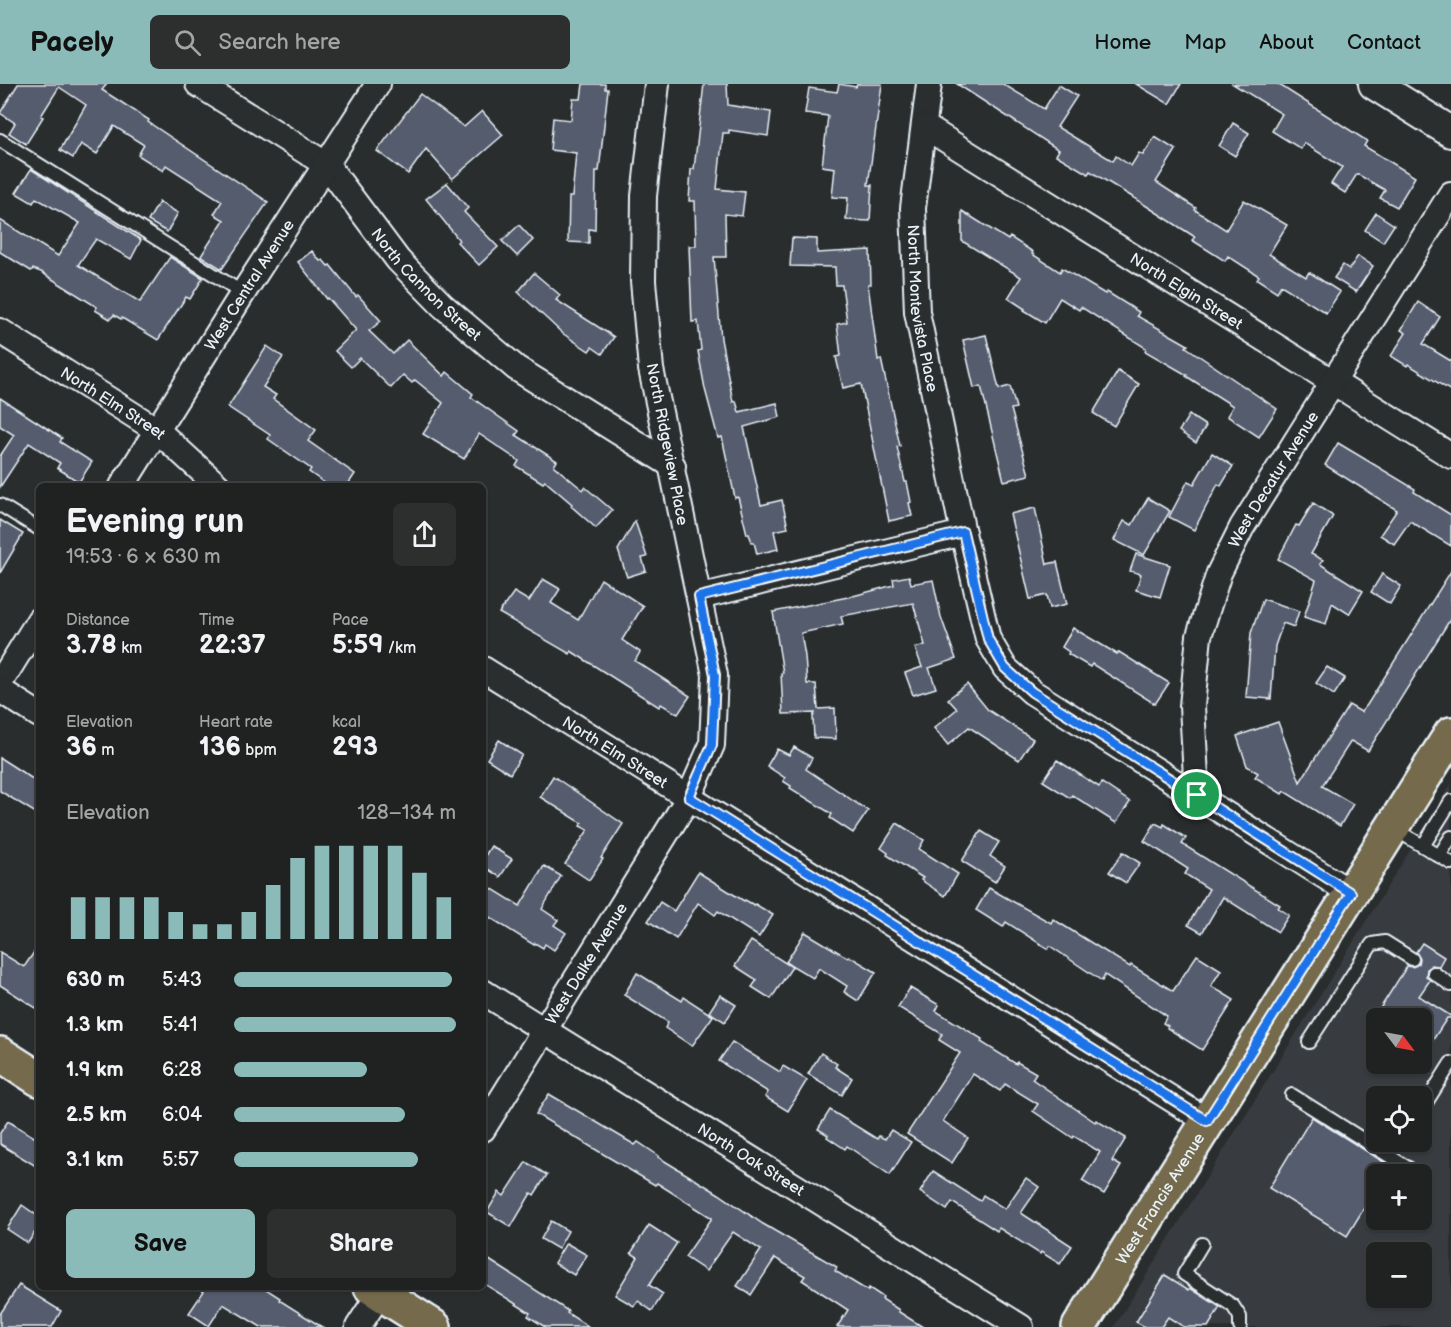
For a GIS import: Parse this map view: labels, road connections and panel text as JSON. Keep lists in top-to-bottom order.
{
  "streets": {
    "main road": ["West Francis Avenue"],
    "street": [
      "North Cannon Street",
      "West Central Avenue",
      "North Elgin Street",
      "North Montevista Place",
      "North Elm Street",
      "North Ridgeview Place",
      "West Decatur Avenue",
      "West Dalke Avenue",
      "North Oak Street"
    ]
  },
  "crossings": [
    ["North Cannon Street", "West Central Avenue"],
    ["North Cannon Street", "North Ridgeview Place"],
    ["West Central Avenue", "North Elm Street"],
    ["North Elgin Street", "North Montevista Place"],
    ["North Elgin Street", "West Decatur Avenue"],
    ["North Elm Street", "North Ridgeview Place"],
    ["North Elm Street", "West Dalke Avenue"],
    ["North Elm Street", "West Francis Avenue"],
    ["North Ridgeview Place", "West Dalke Avenue"],
    ["West Dalke Avenue", "North Oak Street"]
  ],
  "north": "bottom right",
  "page": {
    "header": "Pacely",
    "search": "Search here",
    "nav": [
      "Home",
      "Map",
      "About",
      "Contact"
    ],
    "heading": ["Evening run", "19:53 · 6 × 630 m"],
    "stats": [
      ["Distance", "3.78 km"],
      ["Time", "22:37"],
      ["Pace", "5:59 /km"],
      ["Elevation", "36 m"],
      ["Heart rate", "136 bpm"],
      ["kcal", "293"]
    ],
    "chart": ["Elevation", "128–134 m"],
    "list": [
      {
        "name": "630 m",
        "note": "5:43"
      },
      {
        "name": "1.3 km",
        "note": "5:41"
      },
      {
        "name": "1.9 km",
        "note": "6:28"
      },
      {
        "name": "2.5 km",
        "note": "6:04"
      },
      {
        "name": "3.1 km",
        "note": "5:57"
      }
    ],
    "map_buttons": ["+", "−"],
    "buttons": ["Save", "Share"]
  }
}
